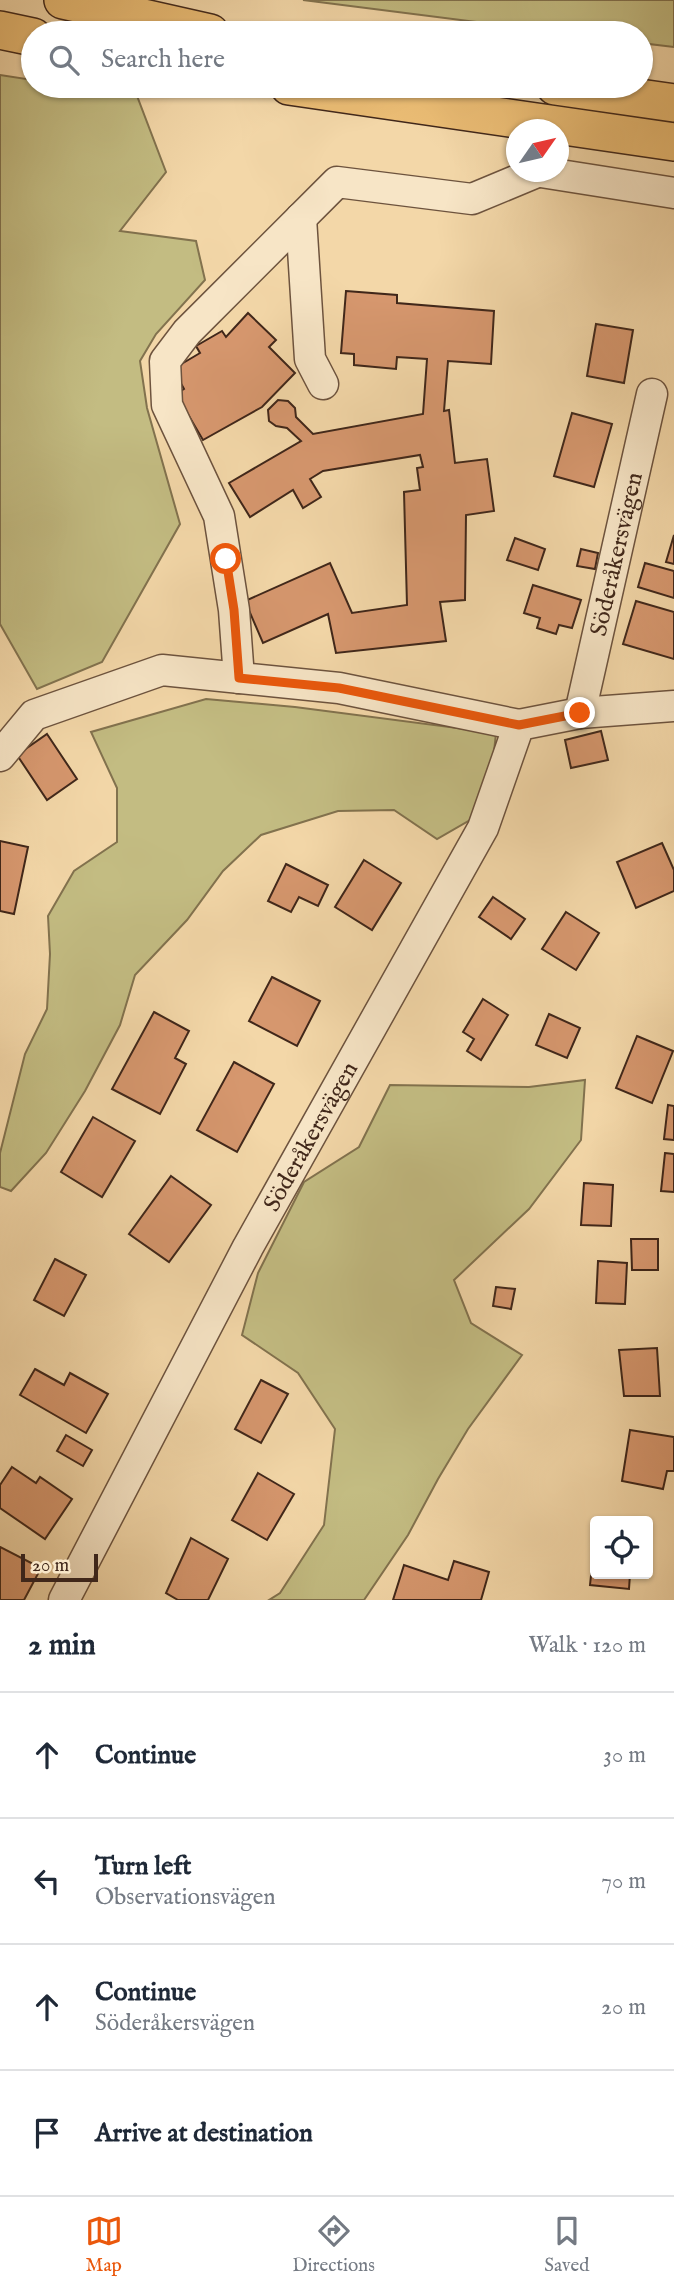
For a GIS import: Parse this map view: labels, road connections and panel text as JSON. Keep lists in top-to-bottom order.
{
  "streets": {
    "street": ["Söderåkersvägen"]
  },
  "scale_bar": "20 m",
  "north": "top right",
  "page": {
    "search": "Search here",
    "scale": "20 m",
    "heading": ["2 min", "Walk · 120 m"],
    "list": [
      ["Continue", "30 m"],
      ["Turn left", "Observationsvägen", "70 m"],
      ["Continue", "Söderåkersvägen", "20 m"],
      "Arrive at destination"
    ],
    "nav": ["Map", "Directions", "Saved"]
  }
}
